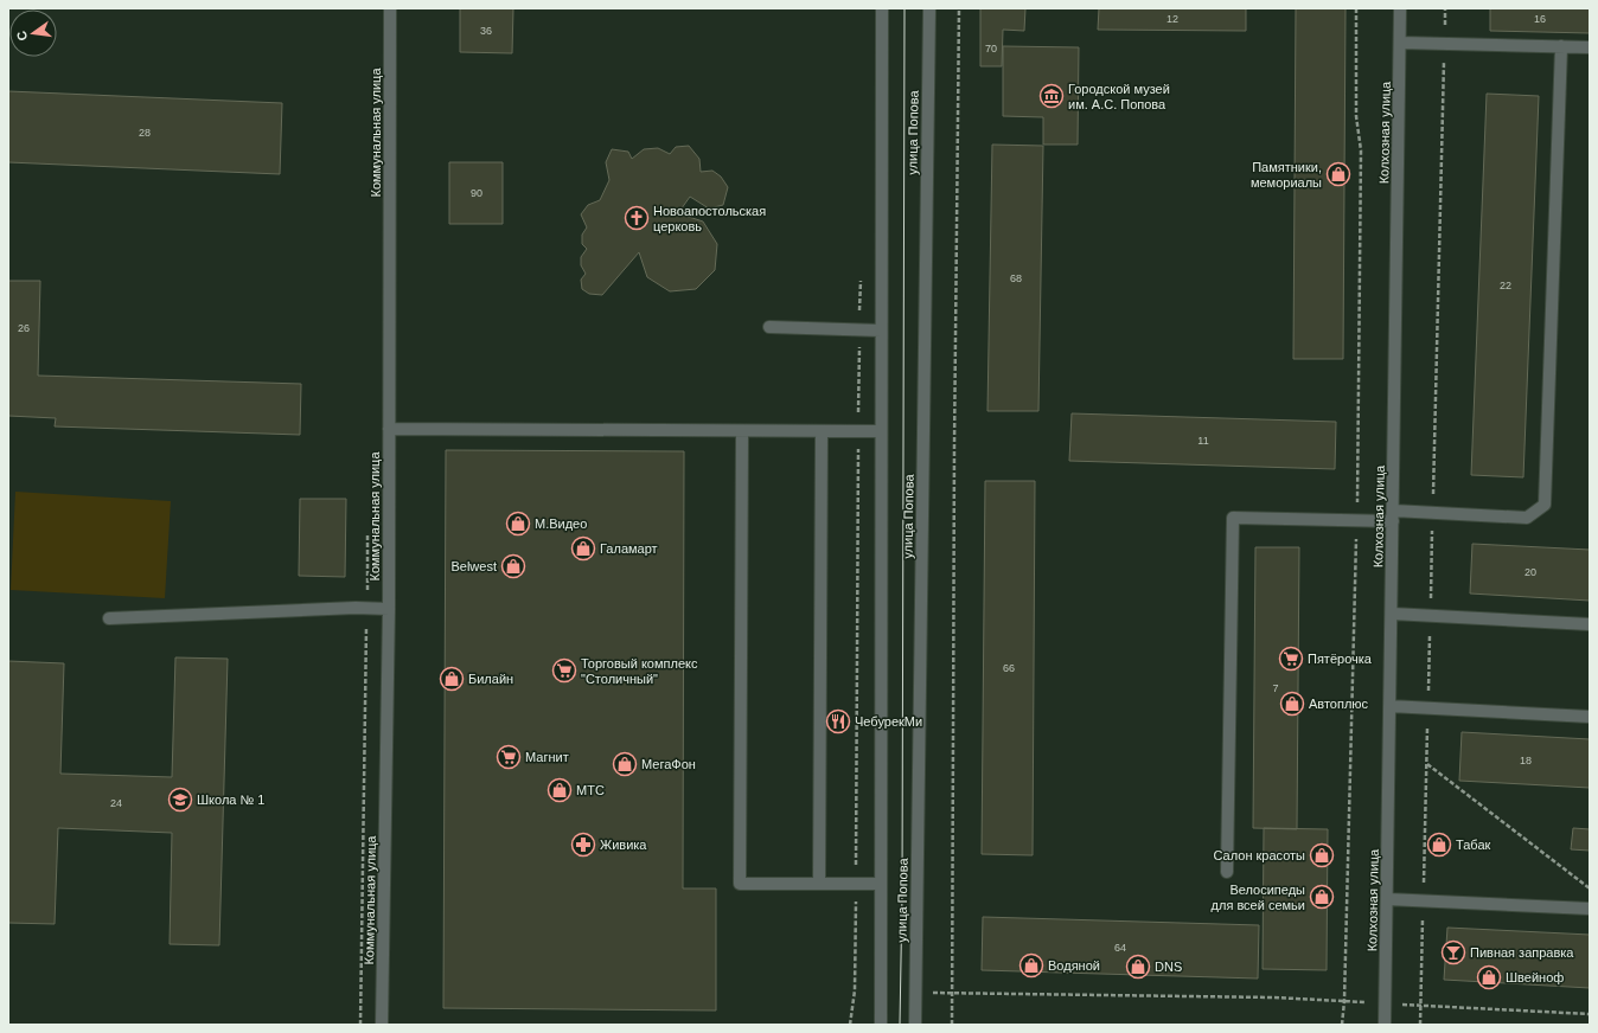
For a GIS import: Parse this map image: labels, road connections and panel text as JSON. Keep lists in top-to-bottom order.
{
  "streets": {
    "street": ["Коммунальная улица", "улица Попова", "Колхозная улица"]
  },
  "places": {
    "museum": ["Городской музей им. А.С. Попова"],
    "shop": [
      "Памятники, мемориалы",
      "М.Видео",
      "Галамарт",
      "Belwest",
      "Билайн",
      "Автоплюс",
      "МегаФон",
      "МТС",
      "Табак",
      "Салон красоты",
      "Велосипеды для всей семьи",
      "Водяной",
      "DNS",
      "Швейноф"
    ],
    "church": ["Новоапостольская церковь"],
    "supermarket": ["Пятёрочка", "Торговый комплекс \"Столичный\"", "Магнит"],
    "restaurant": ["ЧебурекМи"],
    "school or university": ["Школа № 1"],
    "pharmacy": ["Живика"],
    "bar": ["Пивная заправка"]
  },
  "house_numbers": [
    "12",
    "16",
    "36",
    "70",
    "28",
    "90",
    "68",
    "22",
    "26",
    "11",
    "20",
    "66",
    "7",
    "18",
    "24",
    "64"
  ],
  "north": "left"
}
